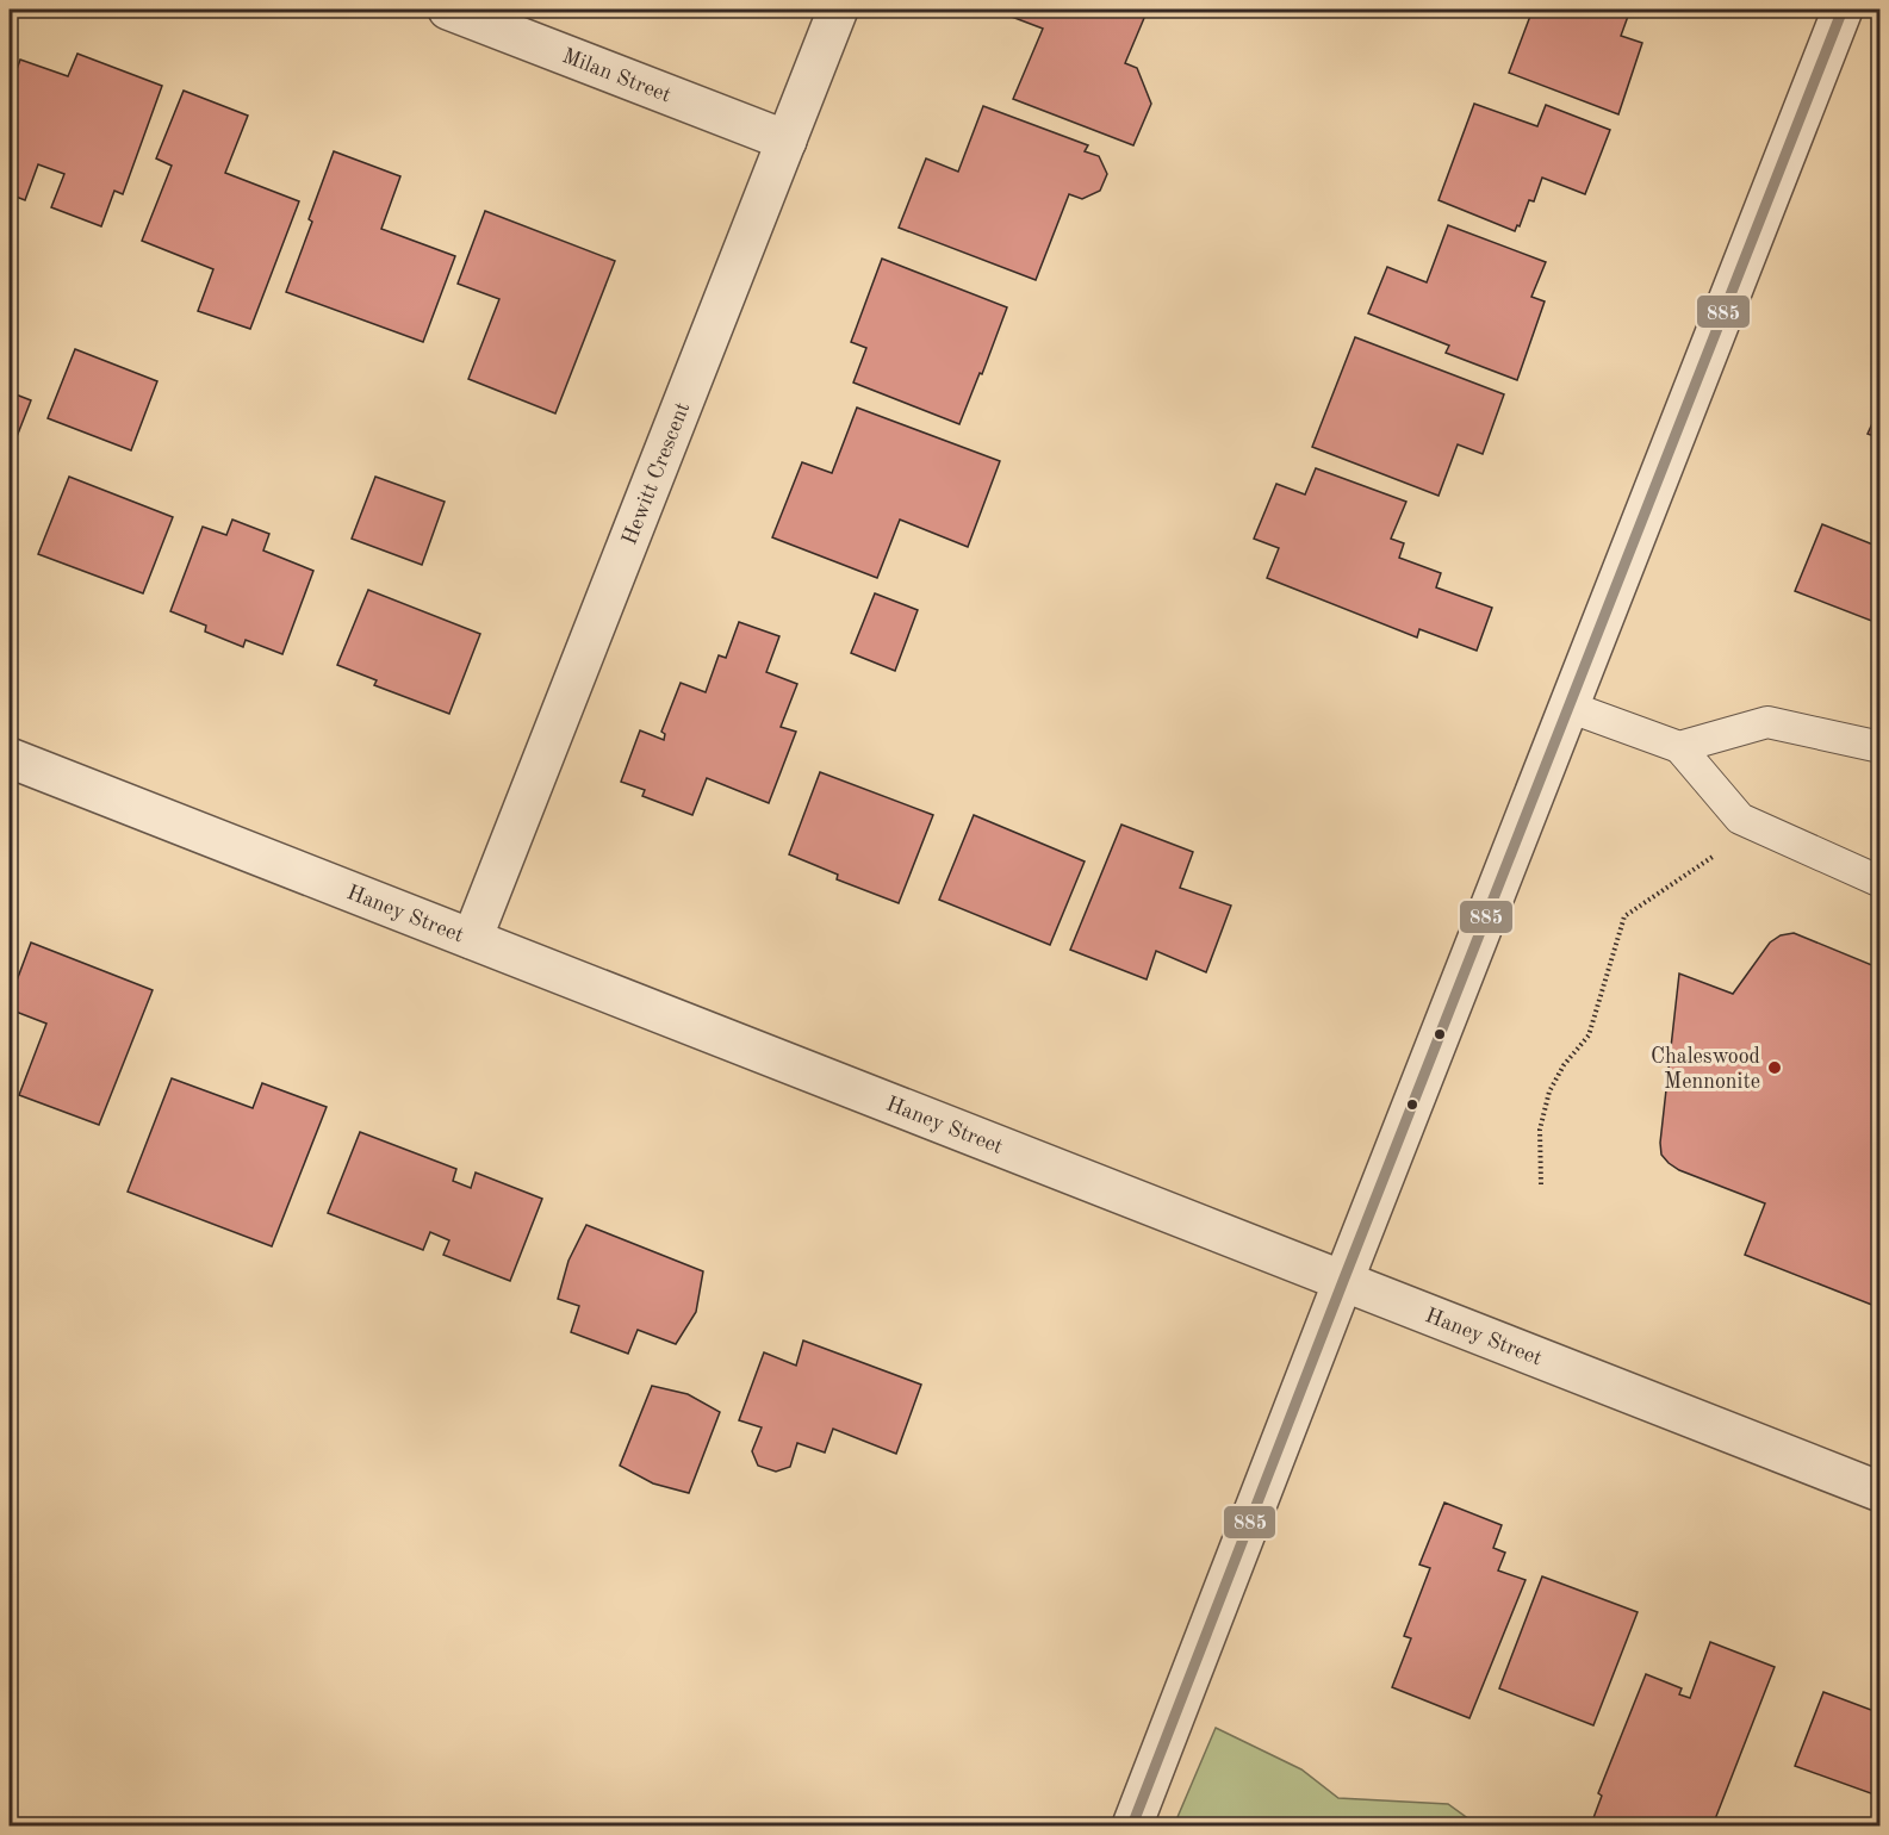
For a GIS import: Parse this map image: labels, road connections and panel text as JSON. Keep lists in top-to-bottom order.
{
  "streets": {
    "street": ["Milan Street", "Hewitt Crescent", "Haney Street"]
  },
  "crossings": [
    ["Milan Street", "Hewitt Crescent"],
    ["Hewitt Crescent", "Haney Street"]
  ],
  "places": ["Chaleswood Mennonite"],
  "lines": ["transit line 885"]
}
